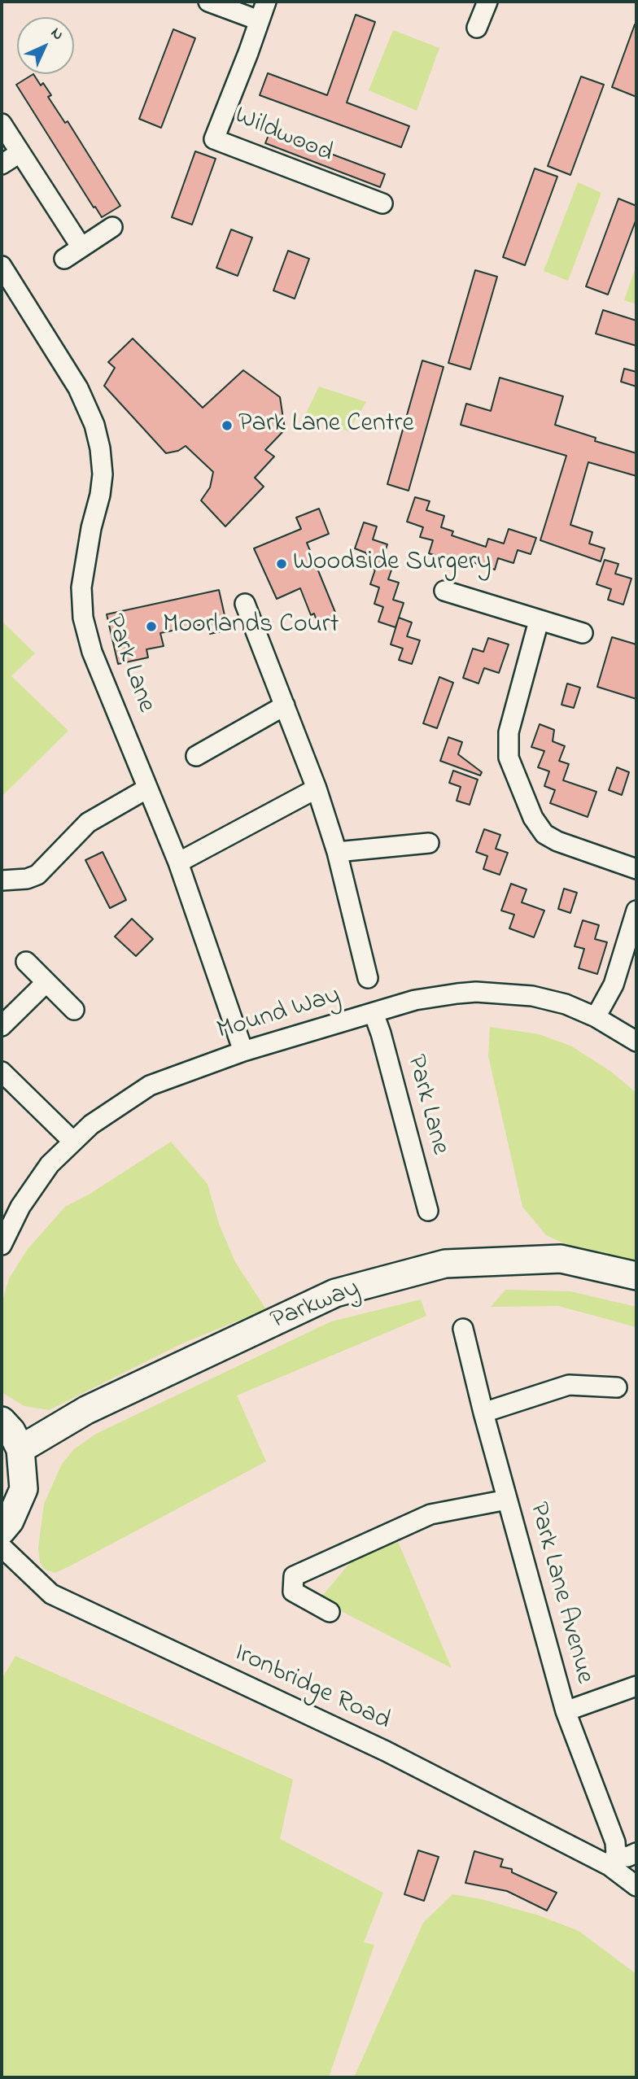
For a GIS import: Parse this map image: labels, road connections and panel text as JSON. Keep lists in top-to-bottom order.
{
  "streets": {
    "main road": ["Parkway"],
    "street": [
      "Wildwood",
      "Park Lane",
      "Mound Way",
      "Park Lane Avenue",
      "Ironbridge Road"
    ]
  },
  "crossings": [
    ["Park Lane", "Mound Way"],
    ["Park Lane Avenue", "Ironbridge Road"]
  ],
  "places": ["Park Lane Centre", "Woodside Surgery", "Moorlands Court"],
  "north": "top right"
}
